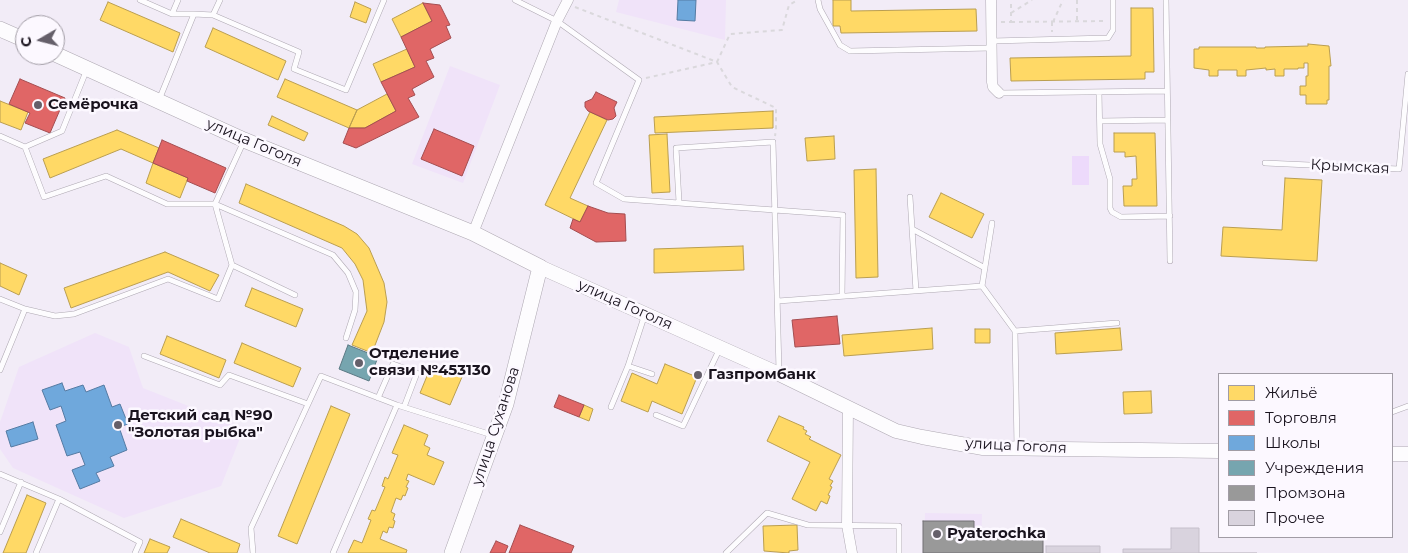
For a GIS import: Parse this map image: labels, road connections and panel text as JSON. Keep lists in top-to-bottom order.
{
  "streets": {
    "main road": ["улица Гоголя", "улица Суханова"],
    "lane": ["Крымская"]
  },
  "crossings": [
    ["улица Гоголя", "улица Суханова"]
  ],
  "places": [
    "Семёрочка",
    "Отделение связи №453130",
    "Газпромбанк",
    "Детский сад №90 \"Золотая рыбка\"",
    "Pyaterochka"
  ],
  "legend": [
    "Жильё",
    "Торговля",
    "Школы",
    "Учреждения",
    "Промзона",
    "Прочее"
  ],
  "north": "left"
}
